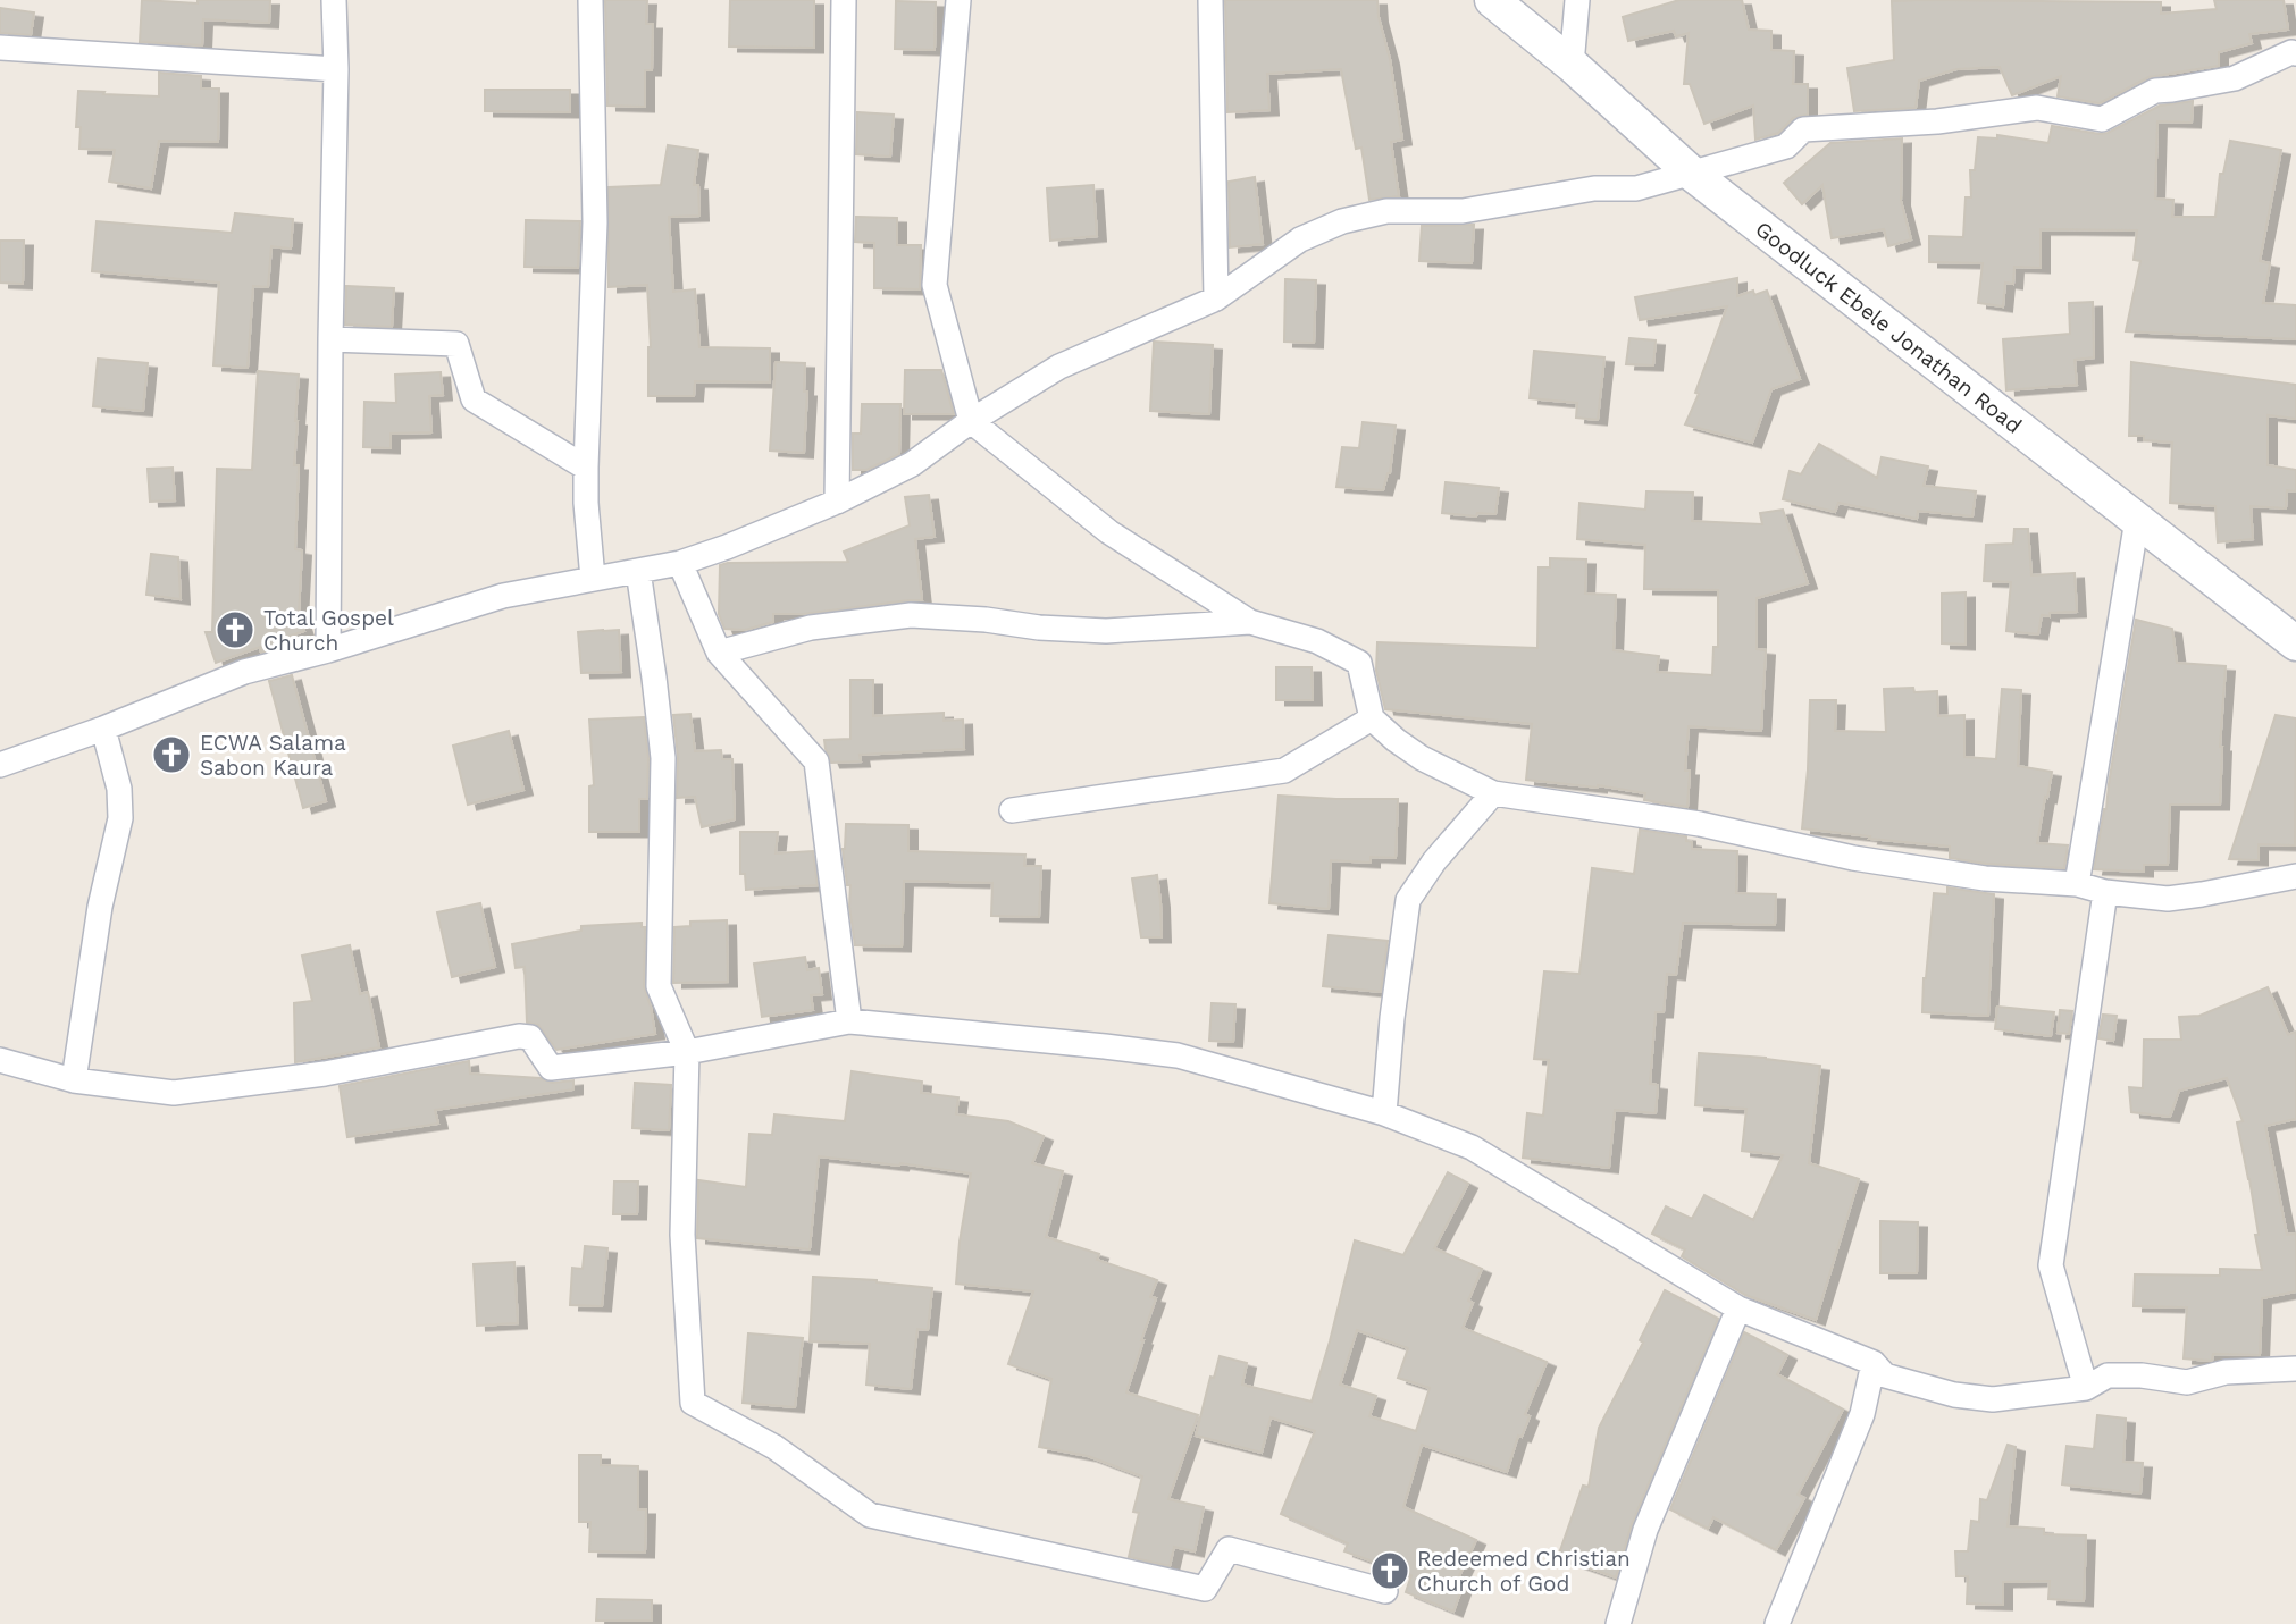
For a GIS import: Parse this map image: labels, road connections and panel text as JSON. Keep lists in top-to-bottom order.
{
  "streets": {
    "main road": ["Goodluck Ebele Jonathan Road"]
  },
  "places": {
    "church": ["Total Gospel Church", "ECWA Salama Sabon Kaura", "Redeemed Christian Church of God"]
  }
}
